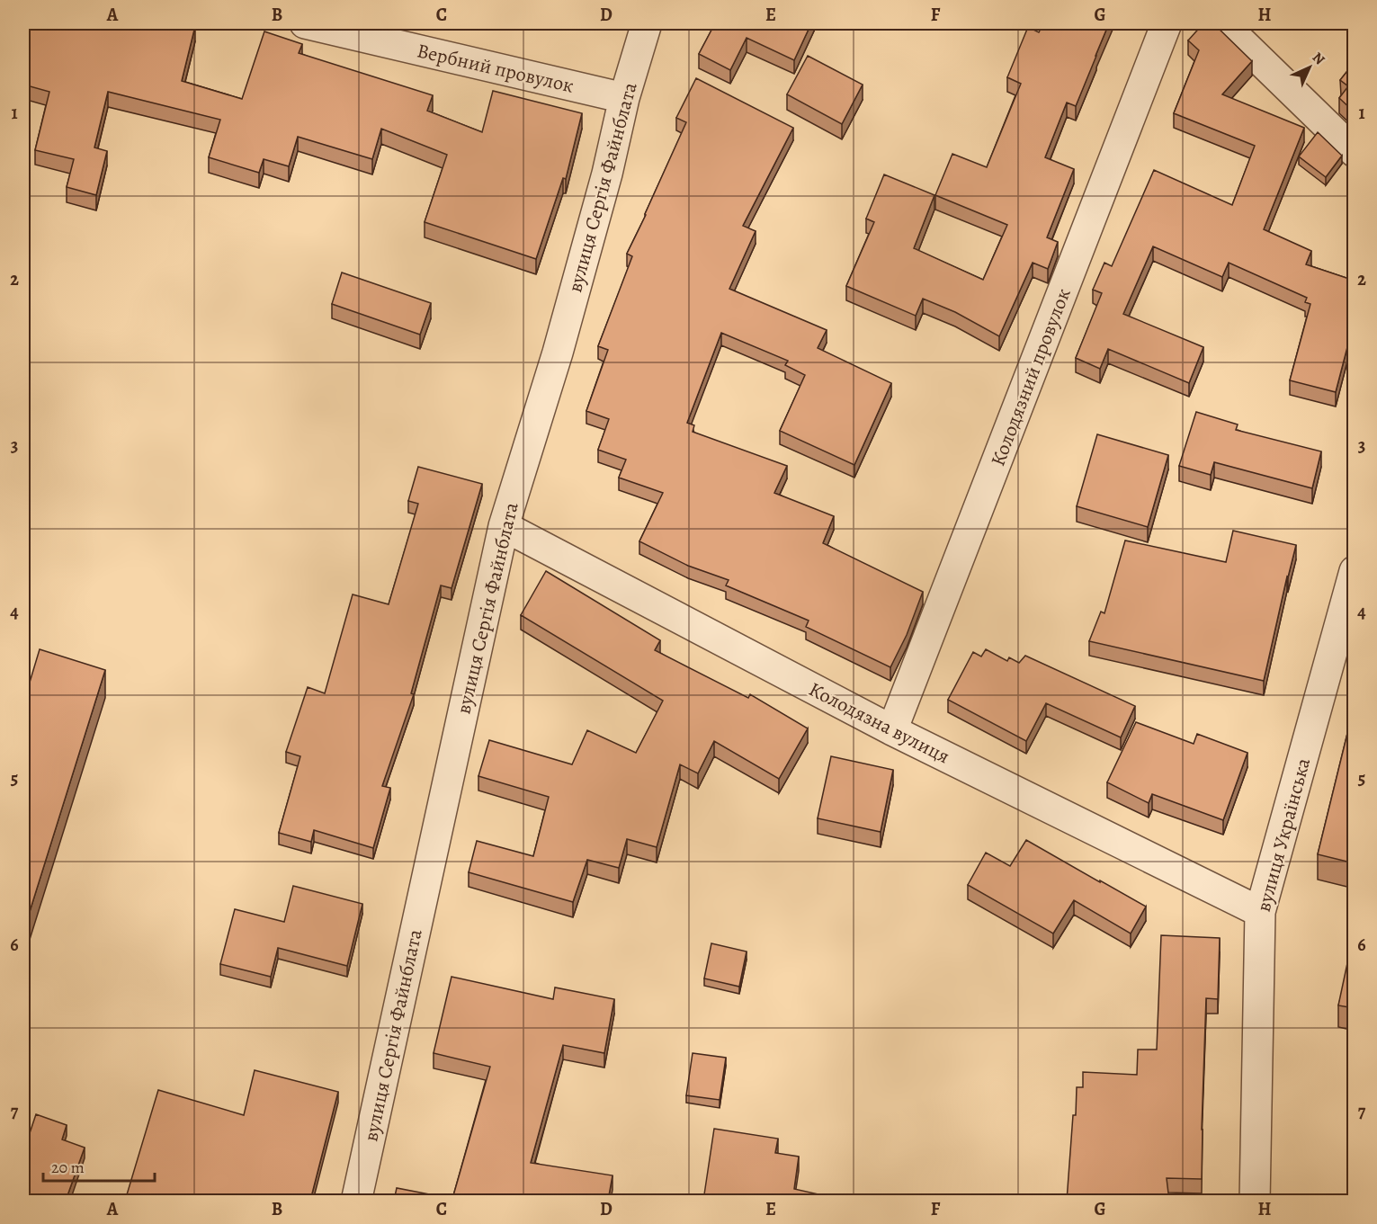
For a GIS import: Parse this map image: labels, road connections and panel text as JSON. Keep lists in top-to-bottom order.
{
  "streets": {
    "street": [
      "Вербний провулок",
      "вулиця Сергія Файнблата",
      "Колодязний провулок",
      "Колодязна вулиця",
      "вулиця Українська"
    ]
  },
  "crossings": [
    ["Вербний провулок", "вулиця Сергія Файнблата"],
    ["вулиця Сергія Файнблата", "Колодязна вулиця"],
    ["Колодязний провулок", "Колодязна вулиця"],
    ["Колодязна вулиця", "вулиця Українська"]
  ],
  "scale_bar": "20 m",
  "north": "top right",
  "grid": {
    "columns": [
      "A",
      "B",
      "C",
      "D",
      "E",
      "F",
      "G",
      "H"
    ],
    "rows": [
      "1",
      "2",
      "3",
      "4",
      "5",
      "6",
      "7"
    ]
  }
}
